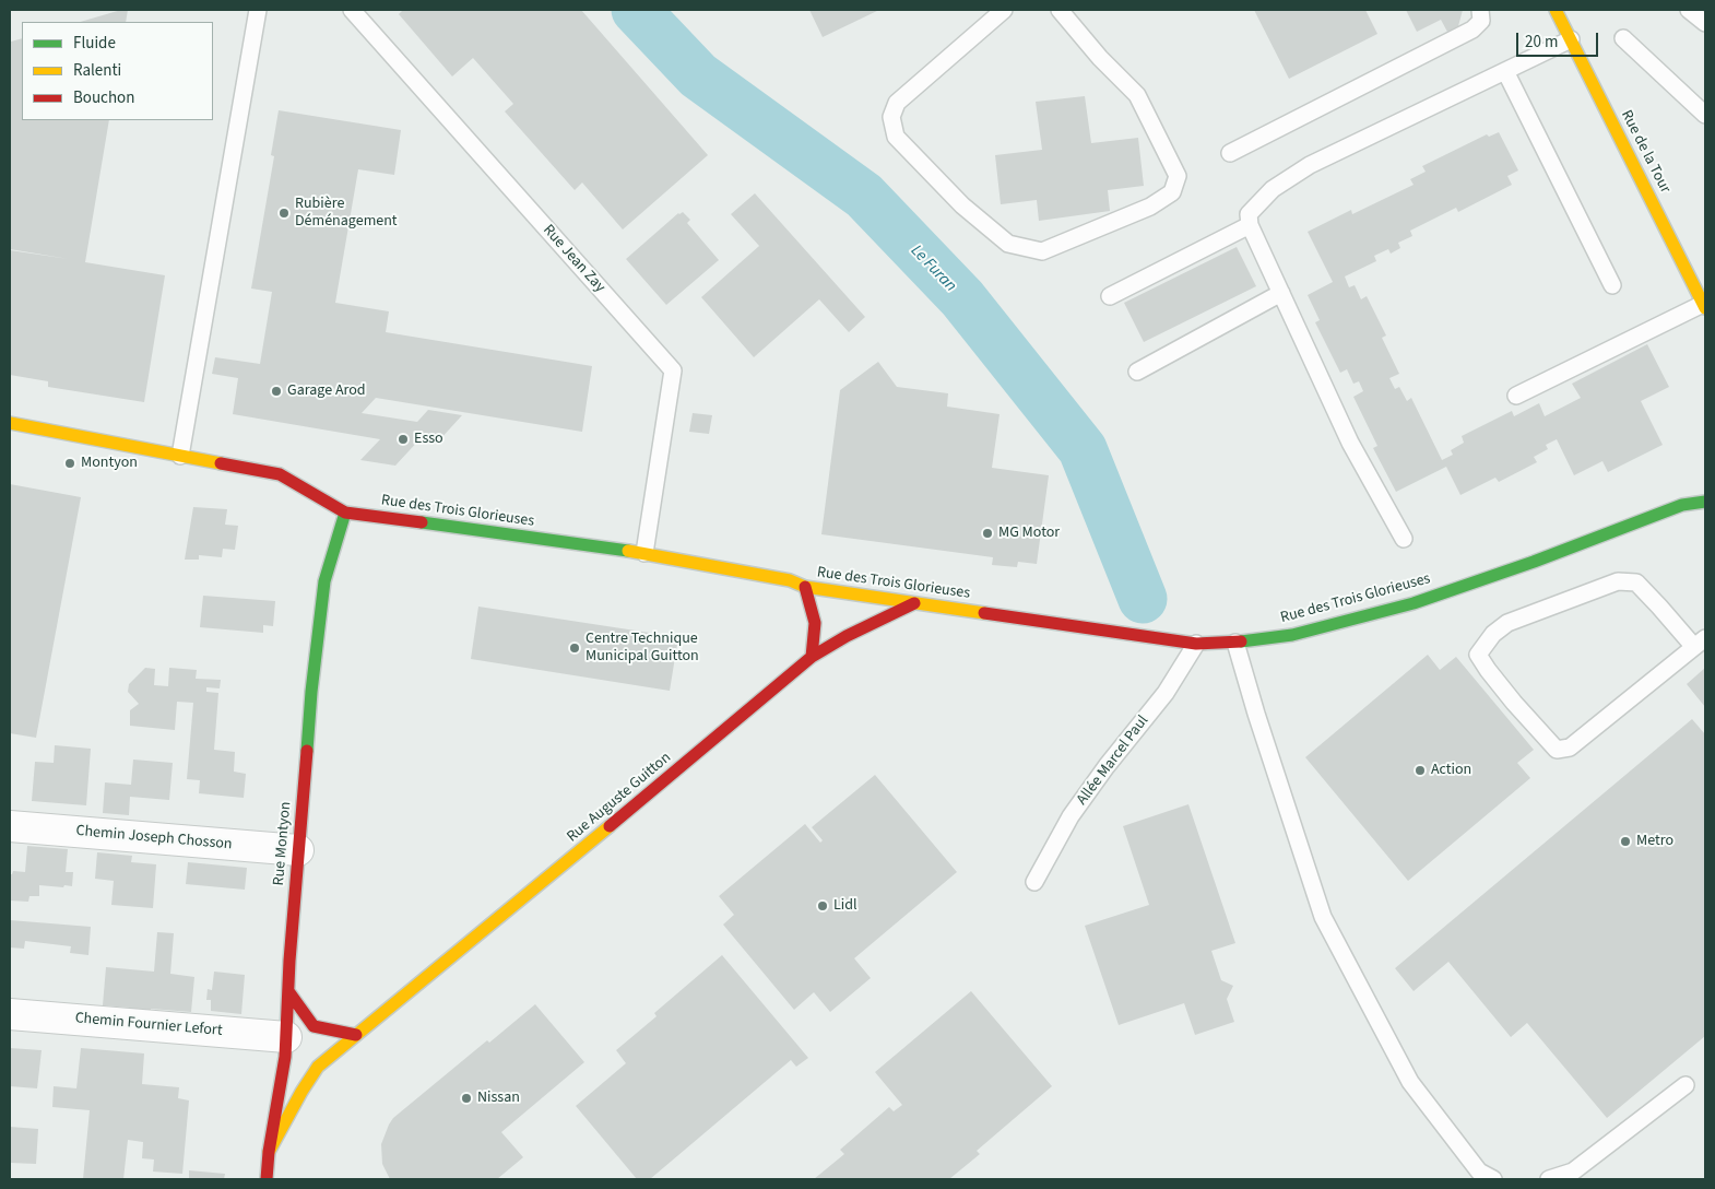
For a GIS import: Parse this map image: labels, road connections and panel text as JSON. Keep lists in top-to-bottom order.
{
  "streets": {
    "street": [
      "Rue de la Tour",
      "Rue des Trois Glorieuses",
      "Rue Auguste Guitton",
      "Chemin Joseph Chosson",
      "Rue Montyon",
      "Chemin Fournier Lefort"
    ],
    "lane": ["Rue Jean Zay", "Allée Marcel Paul"]
  },
  "crossings": [
    ["Rue Jean Zay", "Rue des Trois Glorieuses"],
    ["Rue des Trois Glorieuses", "Allée Marcel Paul"],
    ["Rue des Trois Glorieuses", "Rue Auguste Guitton"],
    ["Rue des Trois Glorieuses", "Rue Montyon"],
    ["Rue Auguste Guitton", "Rue Montyon"],
    ["Chemin Joseph Chosson", "Rue Montyon"],
    ["Rue Montyon", "Chemin Fournier Lefort"]
  ],
  "water": ["Le Furan"],
  "places": [
    "Rubière Déménagement",
    "Garage Arod",
    "Esso",
    "Montyon",
    "MG Motor",
    "Centre Technique Municipal Guitton",
    "Action",
    "Metro",
    "Lidl",
    "Nissan"
  ],
  "legend": ["Fluide", "Ralenti", "Bouchon"],
  "scale_bar": "20 m"
}
